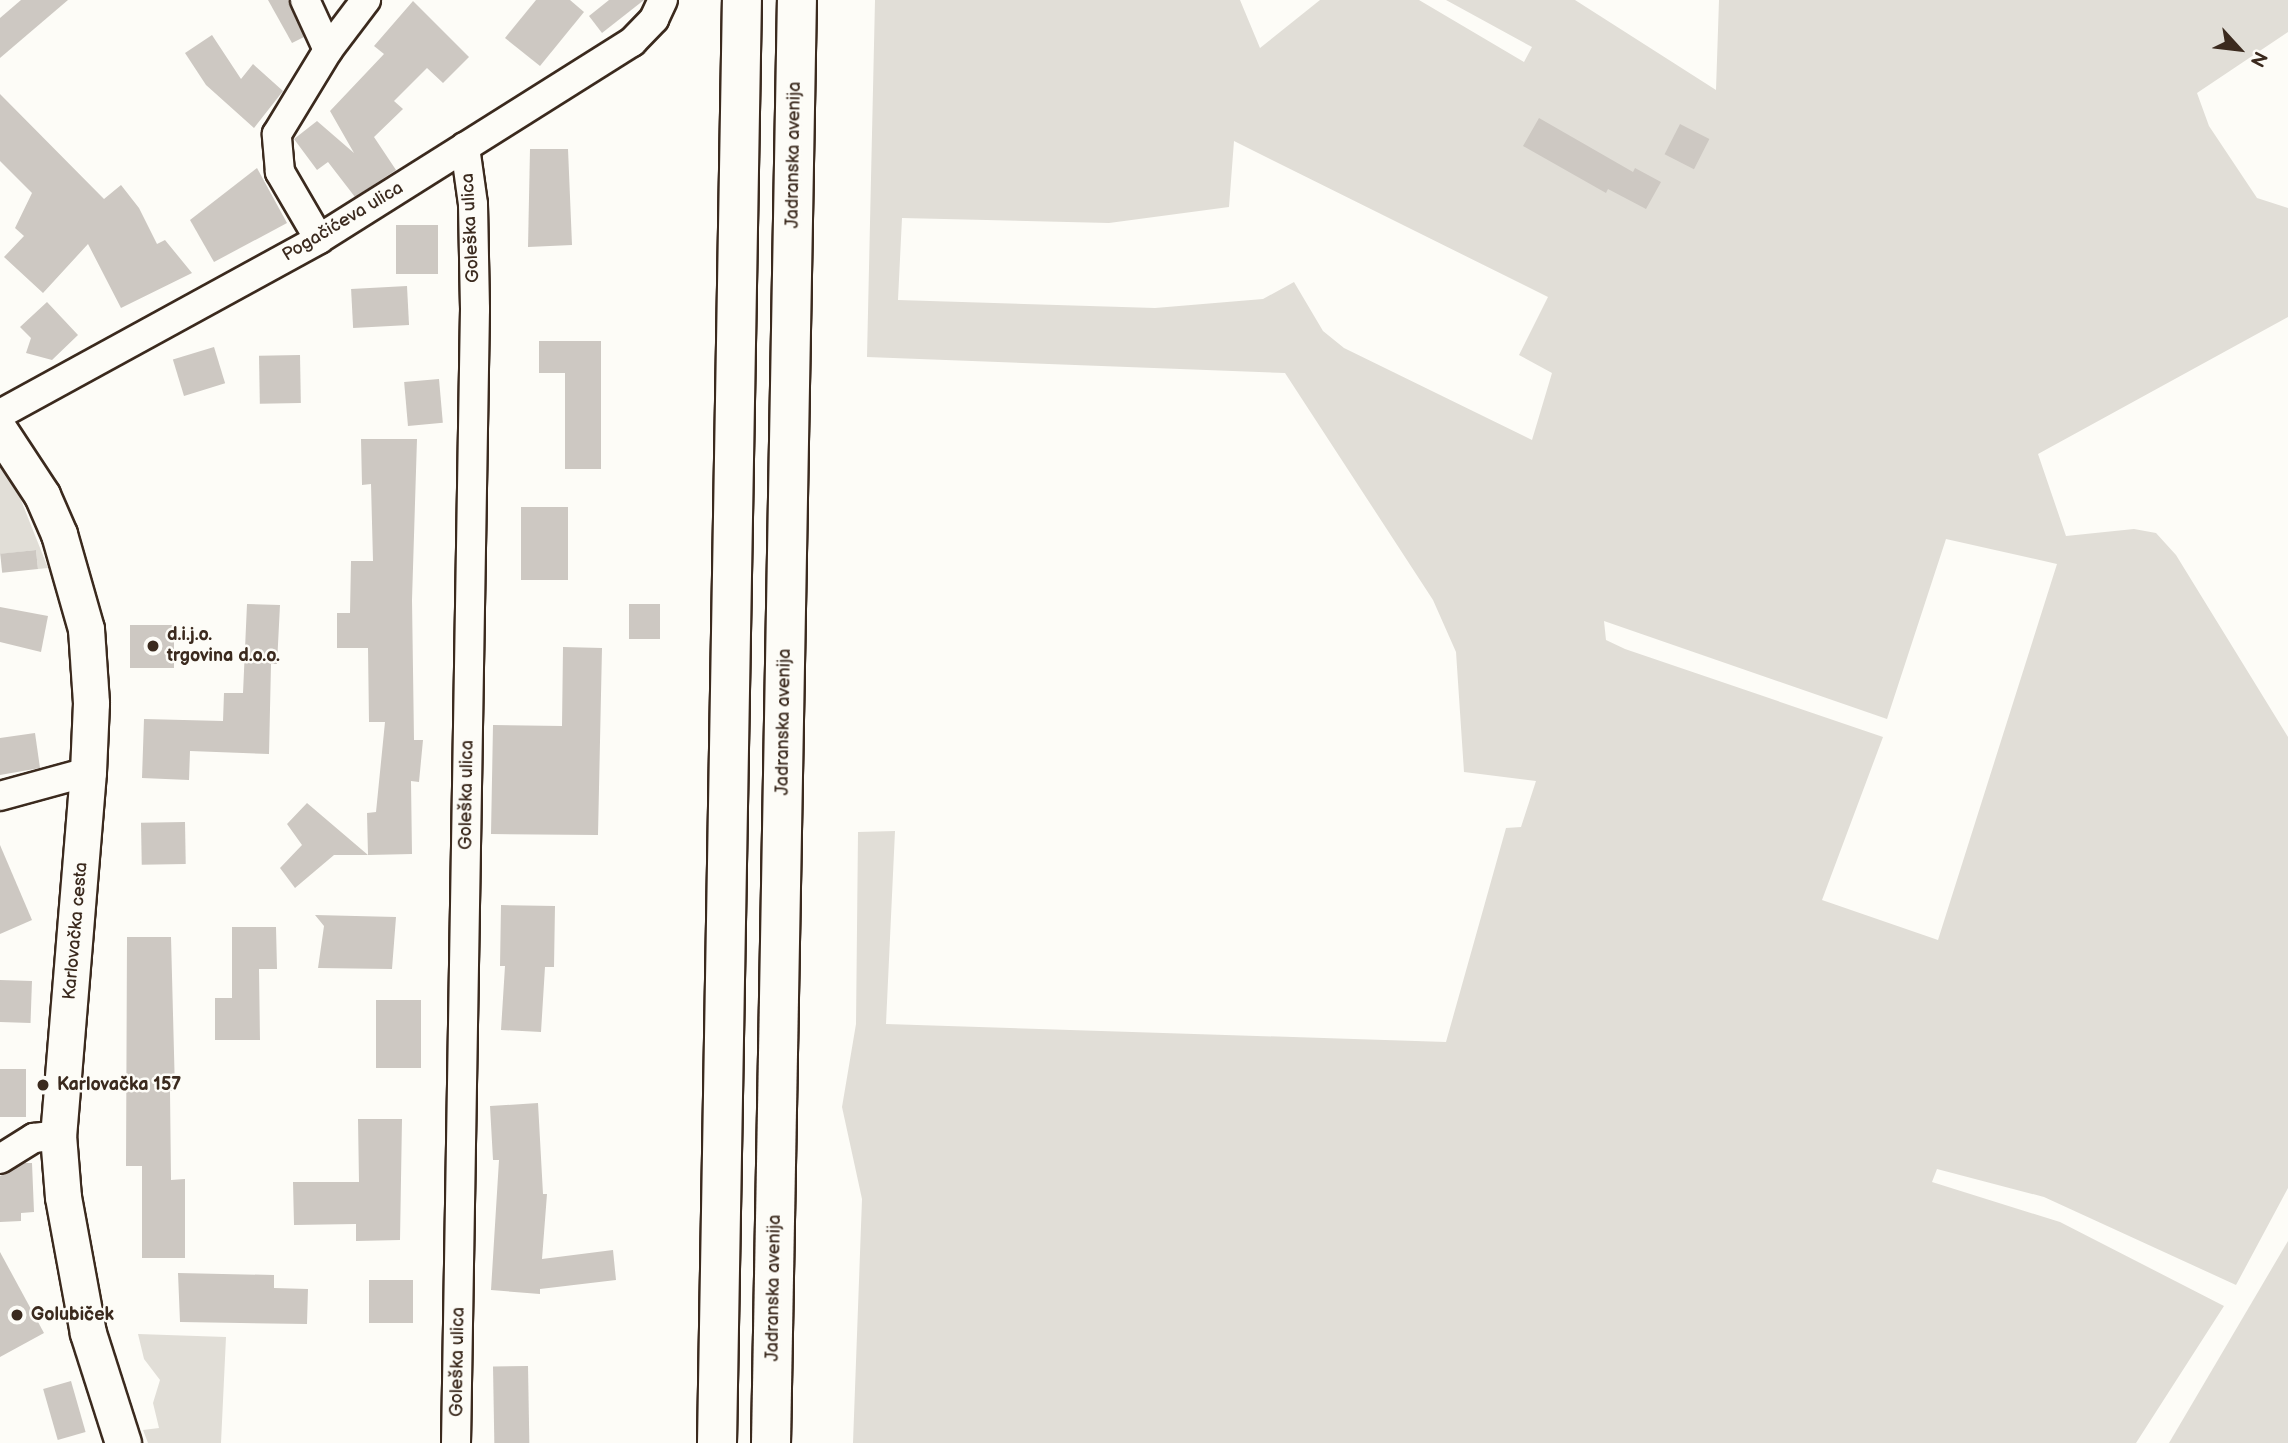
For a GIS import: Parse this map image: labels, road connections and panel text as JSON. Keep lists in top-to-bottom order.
{
  "streets": {
    "main road": ["Jadranska avenija"],
    "street": ["Pogačićeva ulica", "Goleška ulica", "Karlovačka cesta"]
  },
  "crossings": [
    ["Pogačićeva ulica", "Goleška ulica"]
  ],
  "places": ["d.i.j.o. trgovina d.o.o.", "Karlovačka 157", "Golubiček"],
  "north": "bottom right"
}
